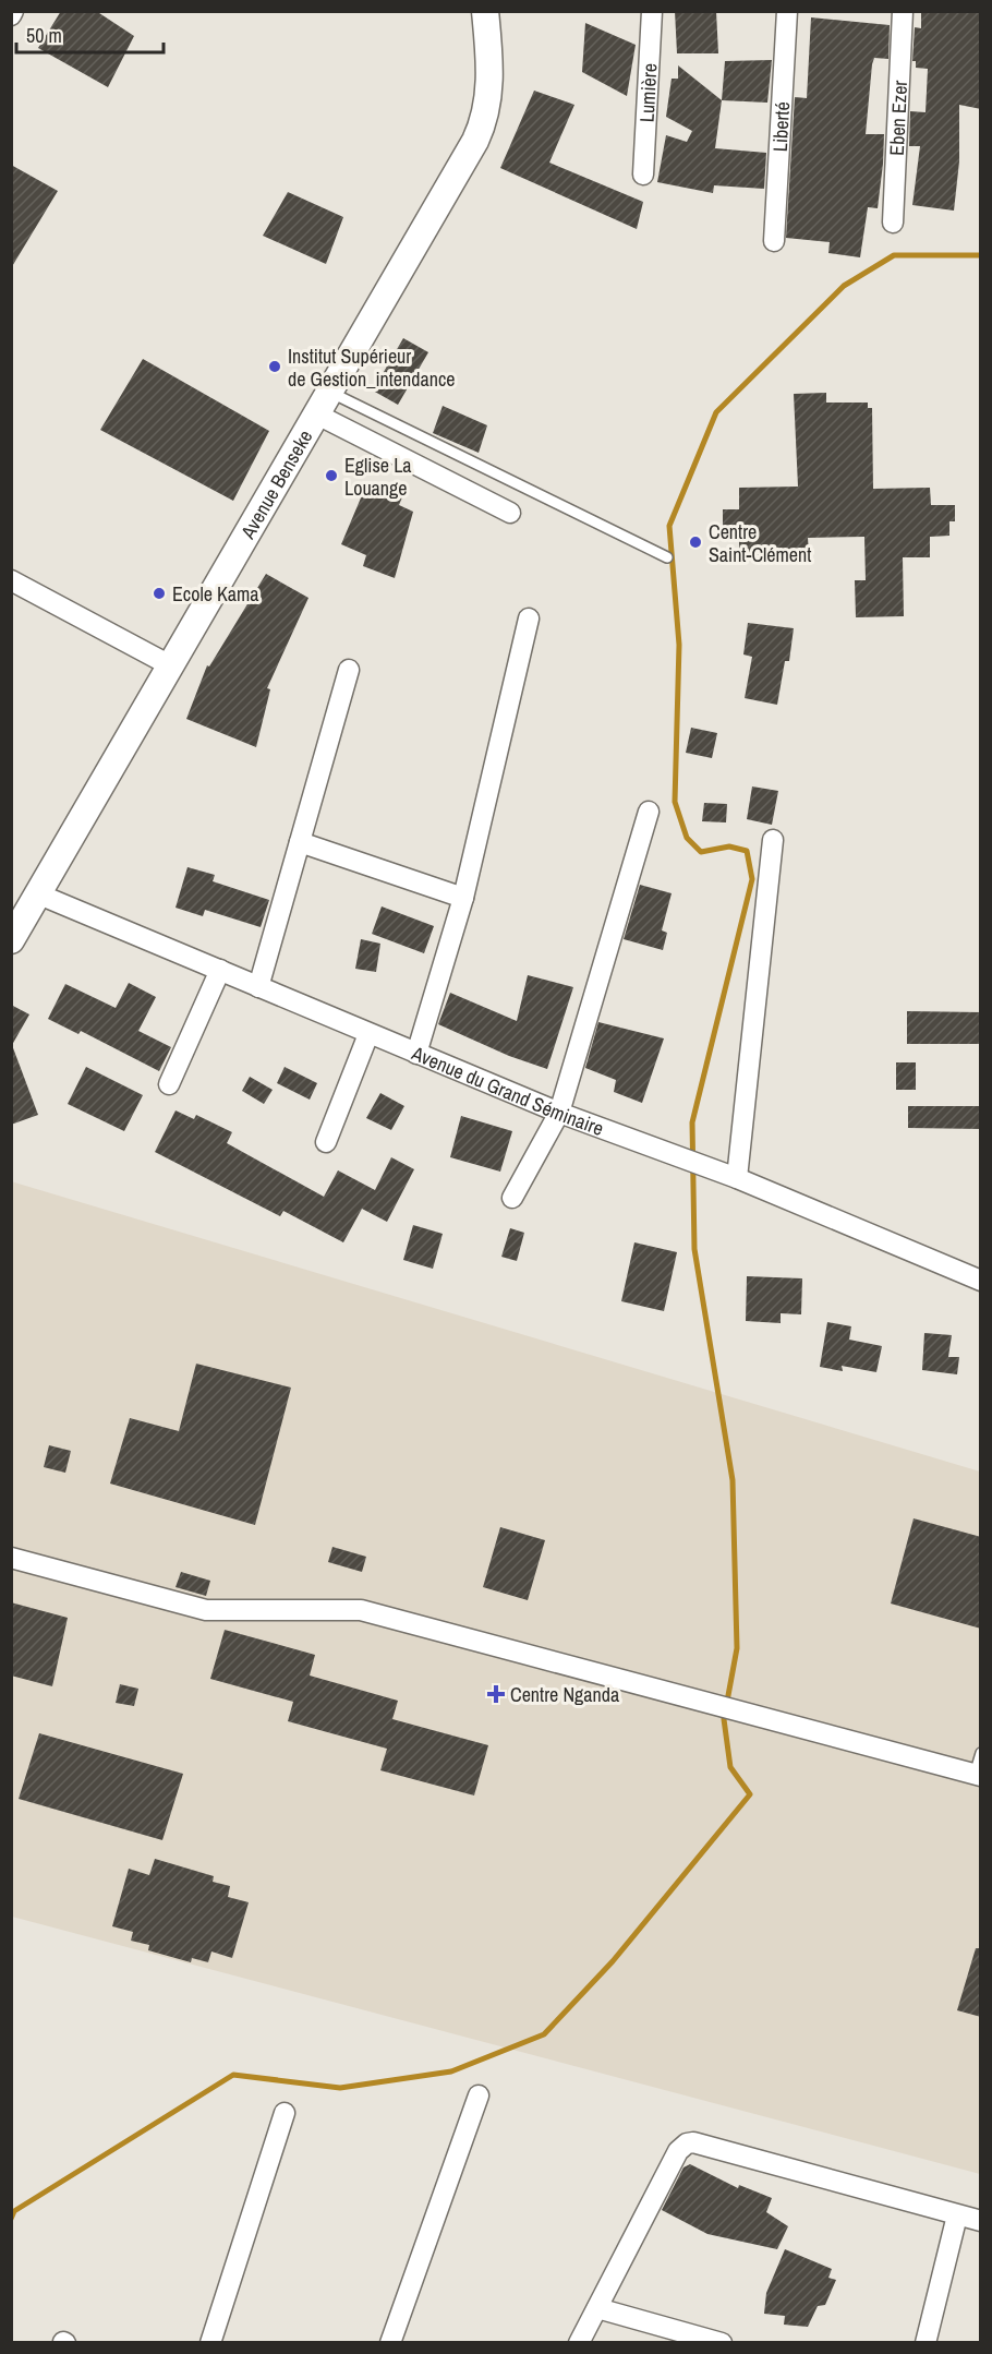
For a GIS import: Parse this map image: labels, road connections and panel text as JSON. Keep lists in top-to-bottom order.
{
  "streets": {
    "street": [
      "Lumière",
      "Eben Ezer",
      "Liberté",
      "Avenue Benseke",
      "Avenue du Grand Séminaire"
    ]
  },
  "crossings": [
    ["Avenue Benseke", "Avenue du Grand Séminaire"]
  ],
  "places": {
    "other": [
      "Institut Supérieur de Gestion_intendance",
      "Eglise La Louange",
      "Centre Saint-Clément",
      "Ecole Kama"
    ],
    "health": ["Centre Nganda"]
  },
  "scale_bar": "50 m"
}
